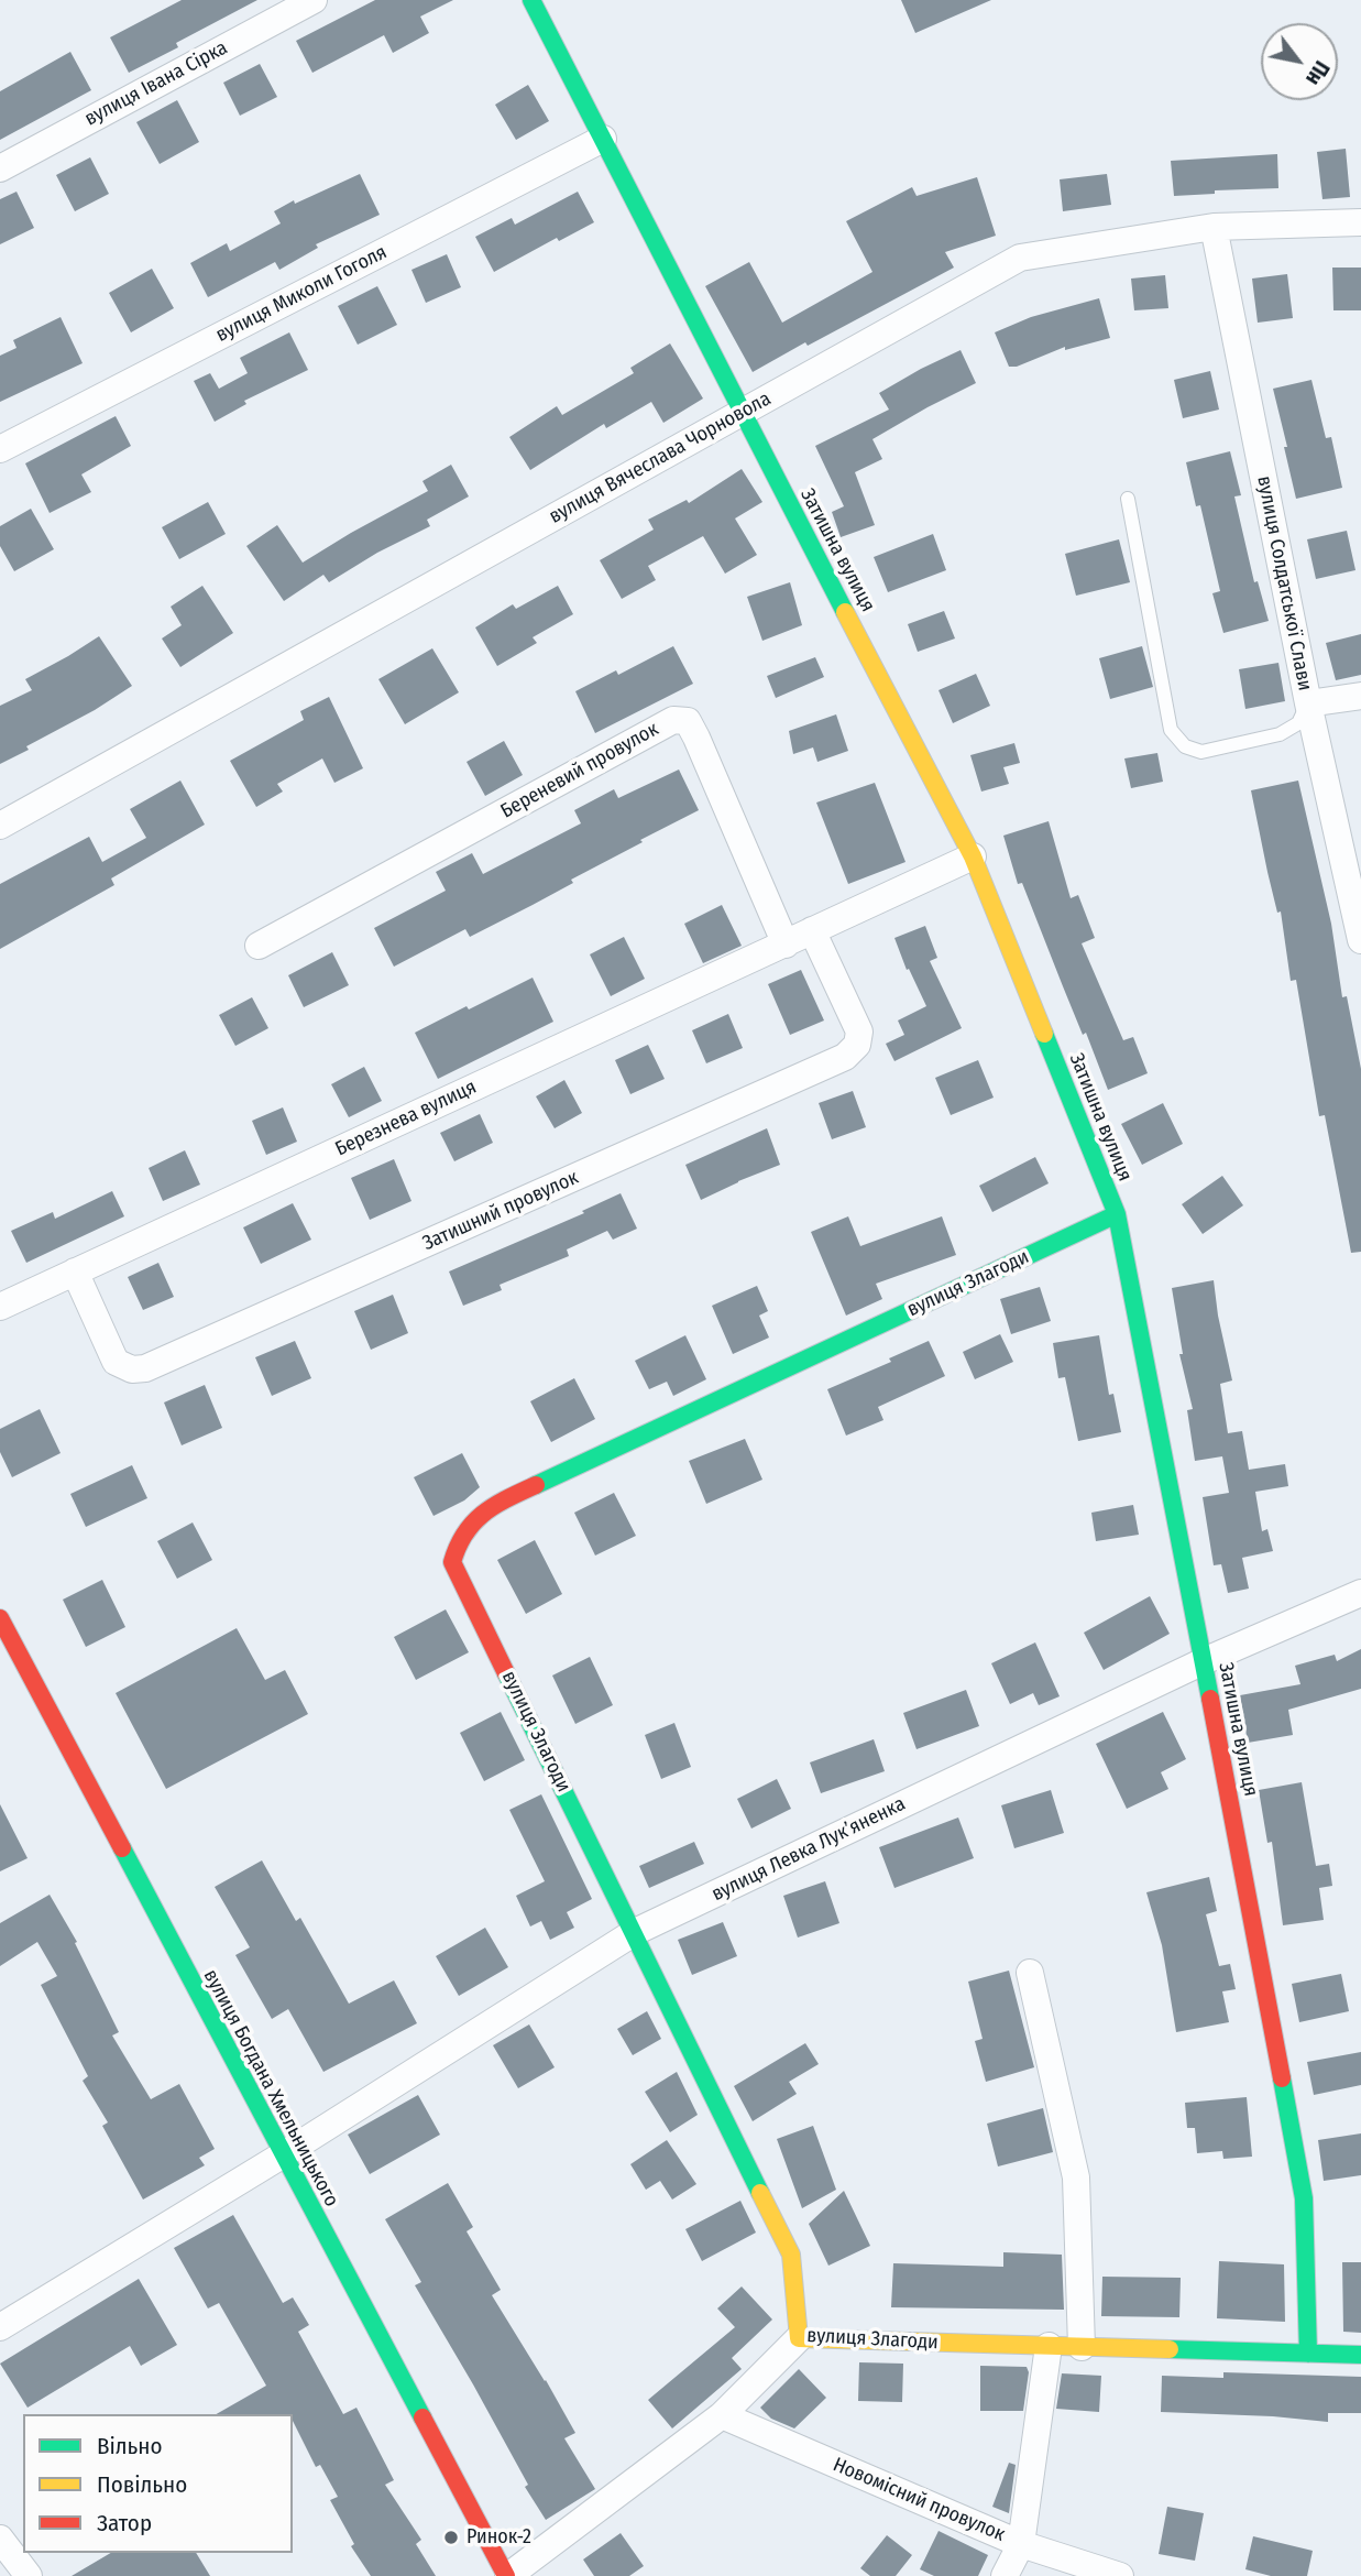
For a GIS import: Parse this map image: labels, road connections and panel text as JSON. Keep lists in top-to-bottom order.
{
  "streets": {
    "street": [
      "вулиця Івана Сірка",
      "вулиця Миколи Гоголя",
      "вулиця Вячеслава Чорновола",
      "Затишна вулиця",
      "вулиця Солдатської Слави",
      "Береневий провулок",
      "Березнева вулиця",
      "Затишний провулок",
      "вулиця Злагоди",
      "вулиця Левка Лукʼяненка",
      "вулиця Богдана Хмельницького",
      "Новомісний провулок"
    ]
  },
  "crossings": [
    ["вулиця Миколи Гоголя", "Затишна вулиця"],
    ["вулиця Вячеслава Чорновола", "Затишна вулиця"],
    ["вулиця Вячеслава Чорновола", "вулиця Солдатської Слави"],
    ["Затишна вулиця", "Березнева вулиця"],
    ["Затишна вулиця", "вулиця Злагоди"],
    ["Затишна вулиця", "вулиця Левка Лукʼяненка"],
    ["Береневий провулок", "Березнева вулиця"],
    ["Березнева вулиця", "Затишний провулок"],
    ["вулиця Злагоди", "вулиця Левка Лукʼяненка"],
    ["вулиця Левка Лукʼяненка", "вулиця Богдана Хмельницького"]
  ],
  "places": ["Ринок-2"],
  "legend": ["Вільно", "Повільно", "Затор"],
  "north": "bottom right"
}
